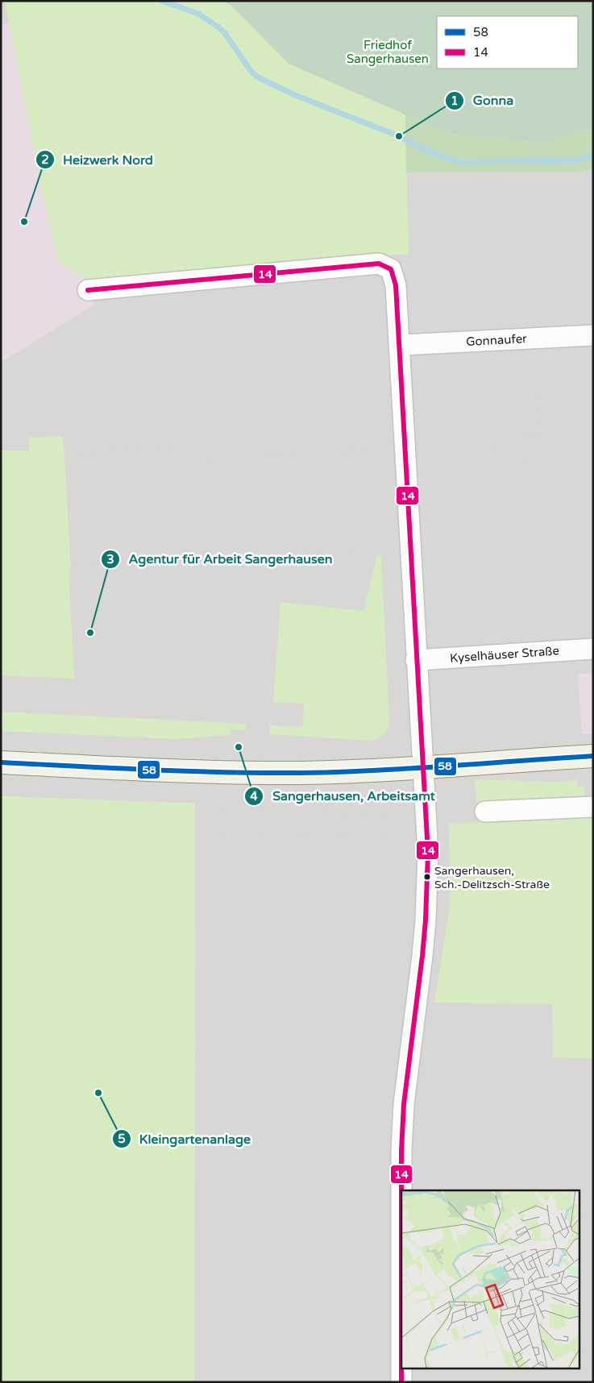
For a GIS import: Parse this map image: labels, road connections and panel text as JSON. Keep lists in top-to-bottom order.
{
  "streets": {
    "street": ["Gonnaufer", "Kyselhäuser Straße"]
  },
  "parks": ["Friedhof Sangerhausen"],
  "places": [
    "Gonna",
    "Heizwerk Nord",
    "Agentur für Arbeit Sangerhausen",
    "Sangerhausen, Arbeitsamt",
    "Sangerhausen, Sch.-Delitzsch-Straße",
    "Kleingartenanlage"
  ],
  "lines": ["transit line 14", "transit line 58"],
  "legend": ["58", "14"]
}
